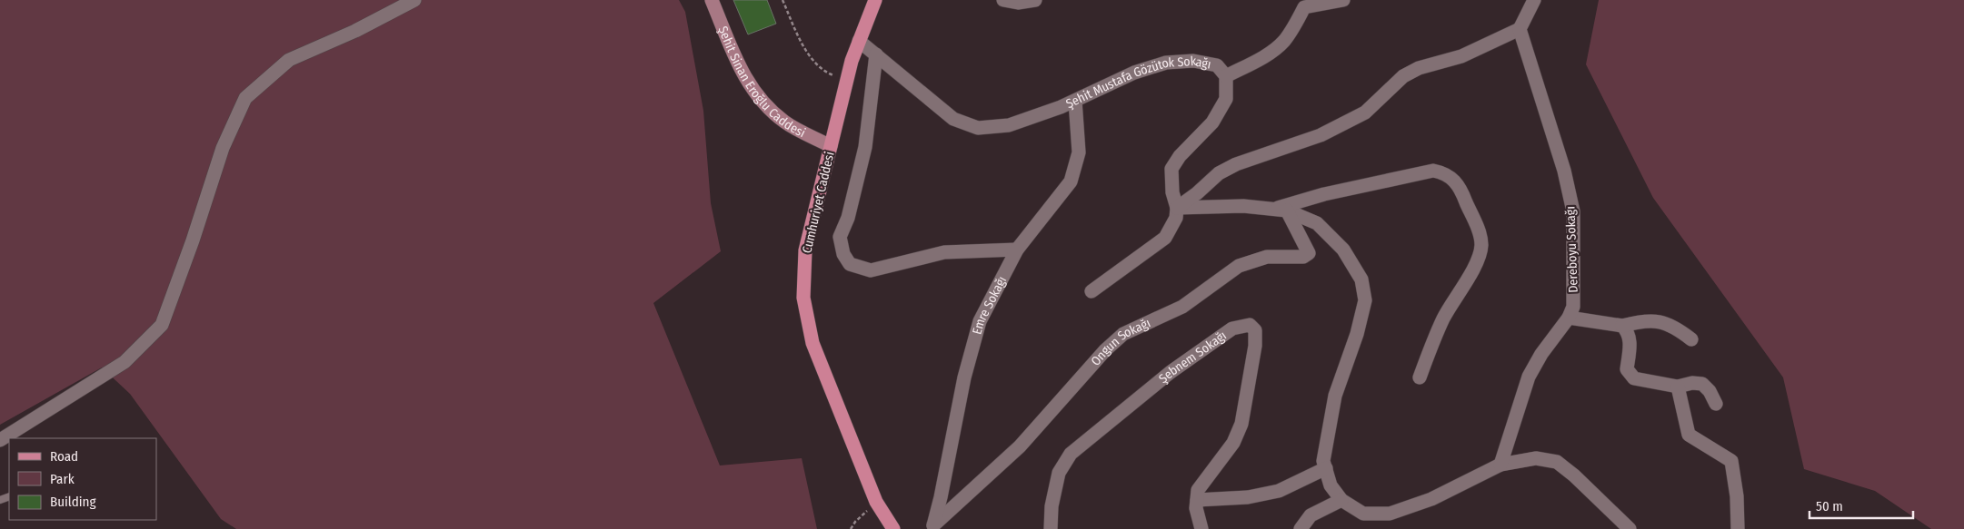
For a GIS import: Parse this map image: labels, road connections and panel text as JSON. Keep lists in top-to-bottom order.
{
  "streets": {
    "main road": ["Cumhuriyet Caddesi"],
    "street": [
      "Şehit Sinan Eroğlu Caddesi",
      "Şehit Mustafa Gözütok Sokağı",
      "Dereboyu Sokağı",
      "Emre Sokağı",
      "Ongun Sokağı",
      "Şebnem Sokağı"
    ]
  },
  "crossings": [
    ["Şehit Sinan Eroğlu Caddesi", "Cumhuriyet Caddesi"],
    ["Şehit Mustafa Gözütok Sokağı", "Cumhuriyet Caddesi"],
    ["Şehit Mustafa Gözütok Sokağı", "Emre Sokağı"],
    ["Emre Sokağı", "Ongun Sokağı"]
  ],
  "legend": ["Road", "Park", "Building"],
  "scale_bar": "50 m"
}
